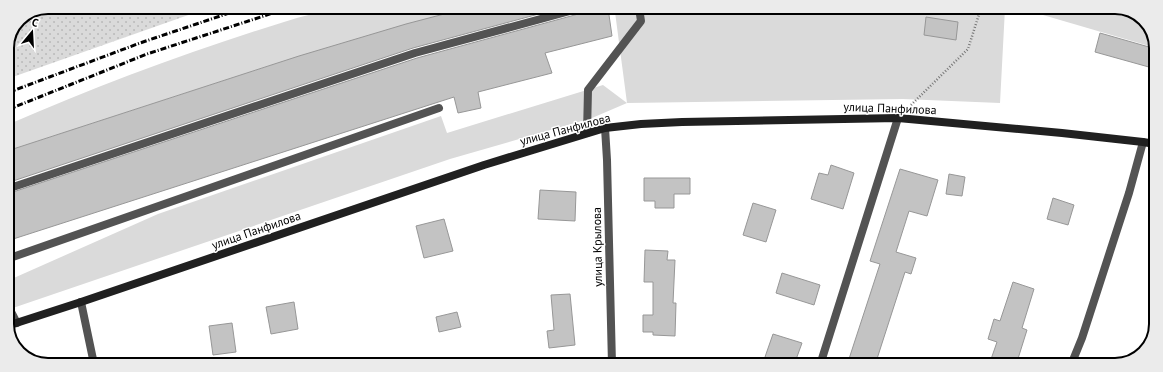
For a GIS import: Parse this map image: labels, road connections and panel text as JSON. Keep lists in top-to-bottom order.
{
  "streets": {
    "main road": ["улица Панфилова"],
    "street": ["улица Крылова"]
  },
  "crossings": [
    ["улица Панфилова", "улица Крылова"]
  ],
  "north": "top"
}
